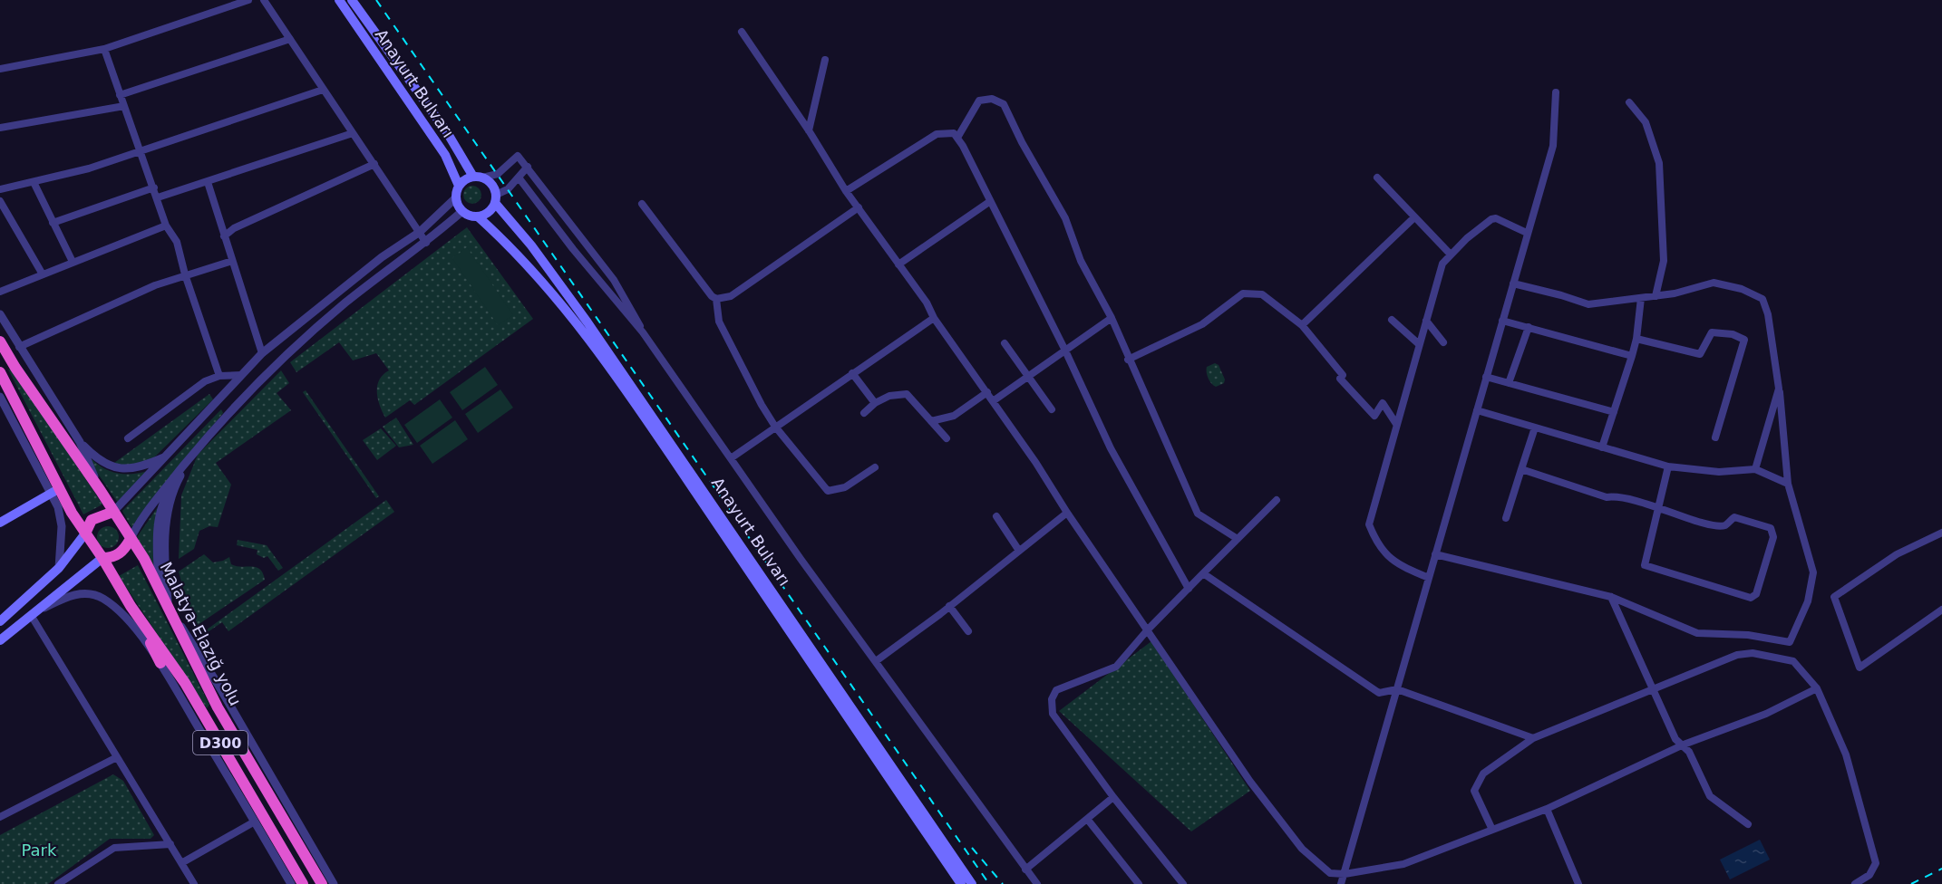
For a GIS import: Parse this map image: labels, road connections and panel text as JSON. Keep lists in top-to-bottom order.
{
  "streets": {
    "highway": ["Malatya-Elazığ yolu", "D300"],
    "main road": ["Anayurt Bulvarı"]
  },
  "parks": ["Park"]
}
